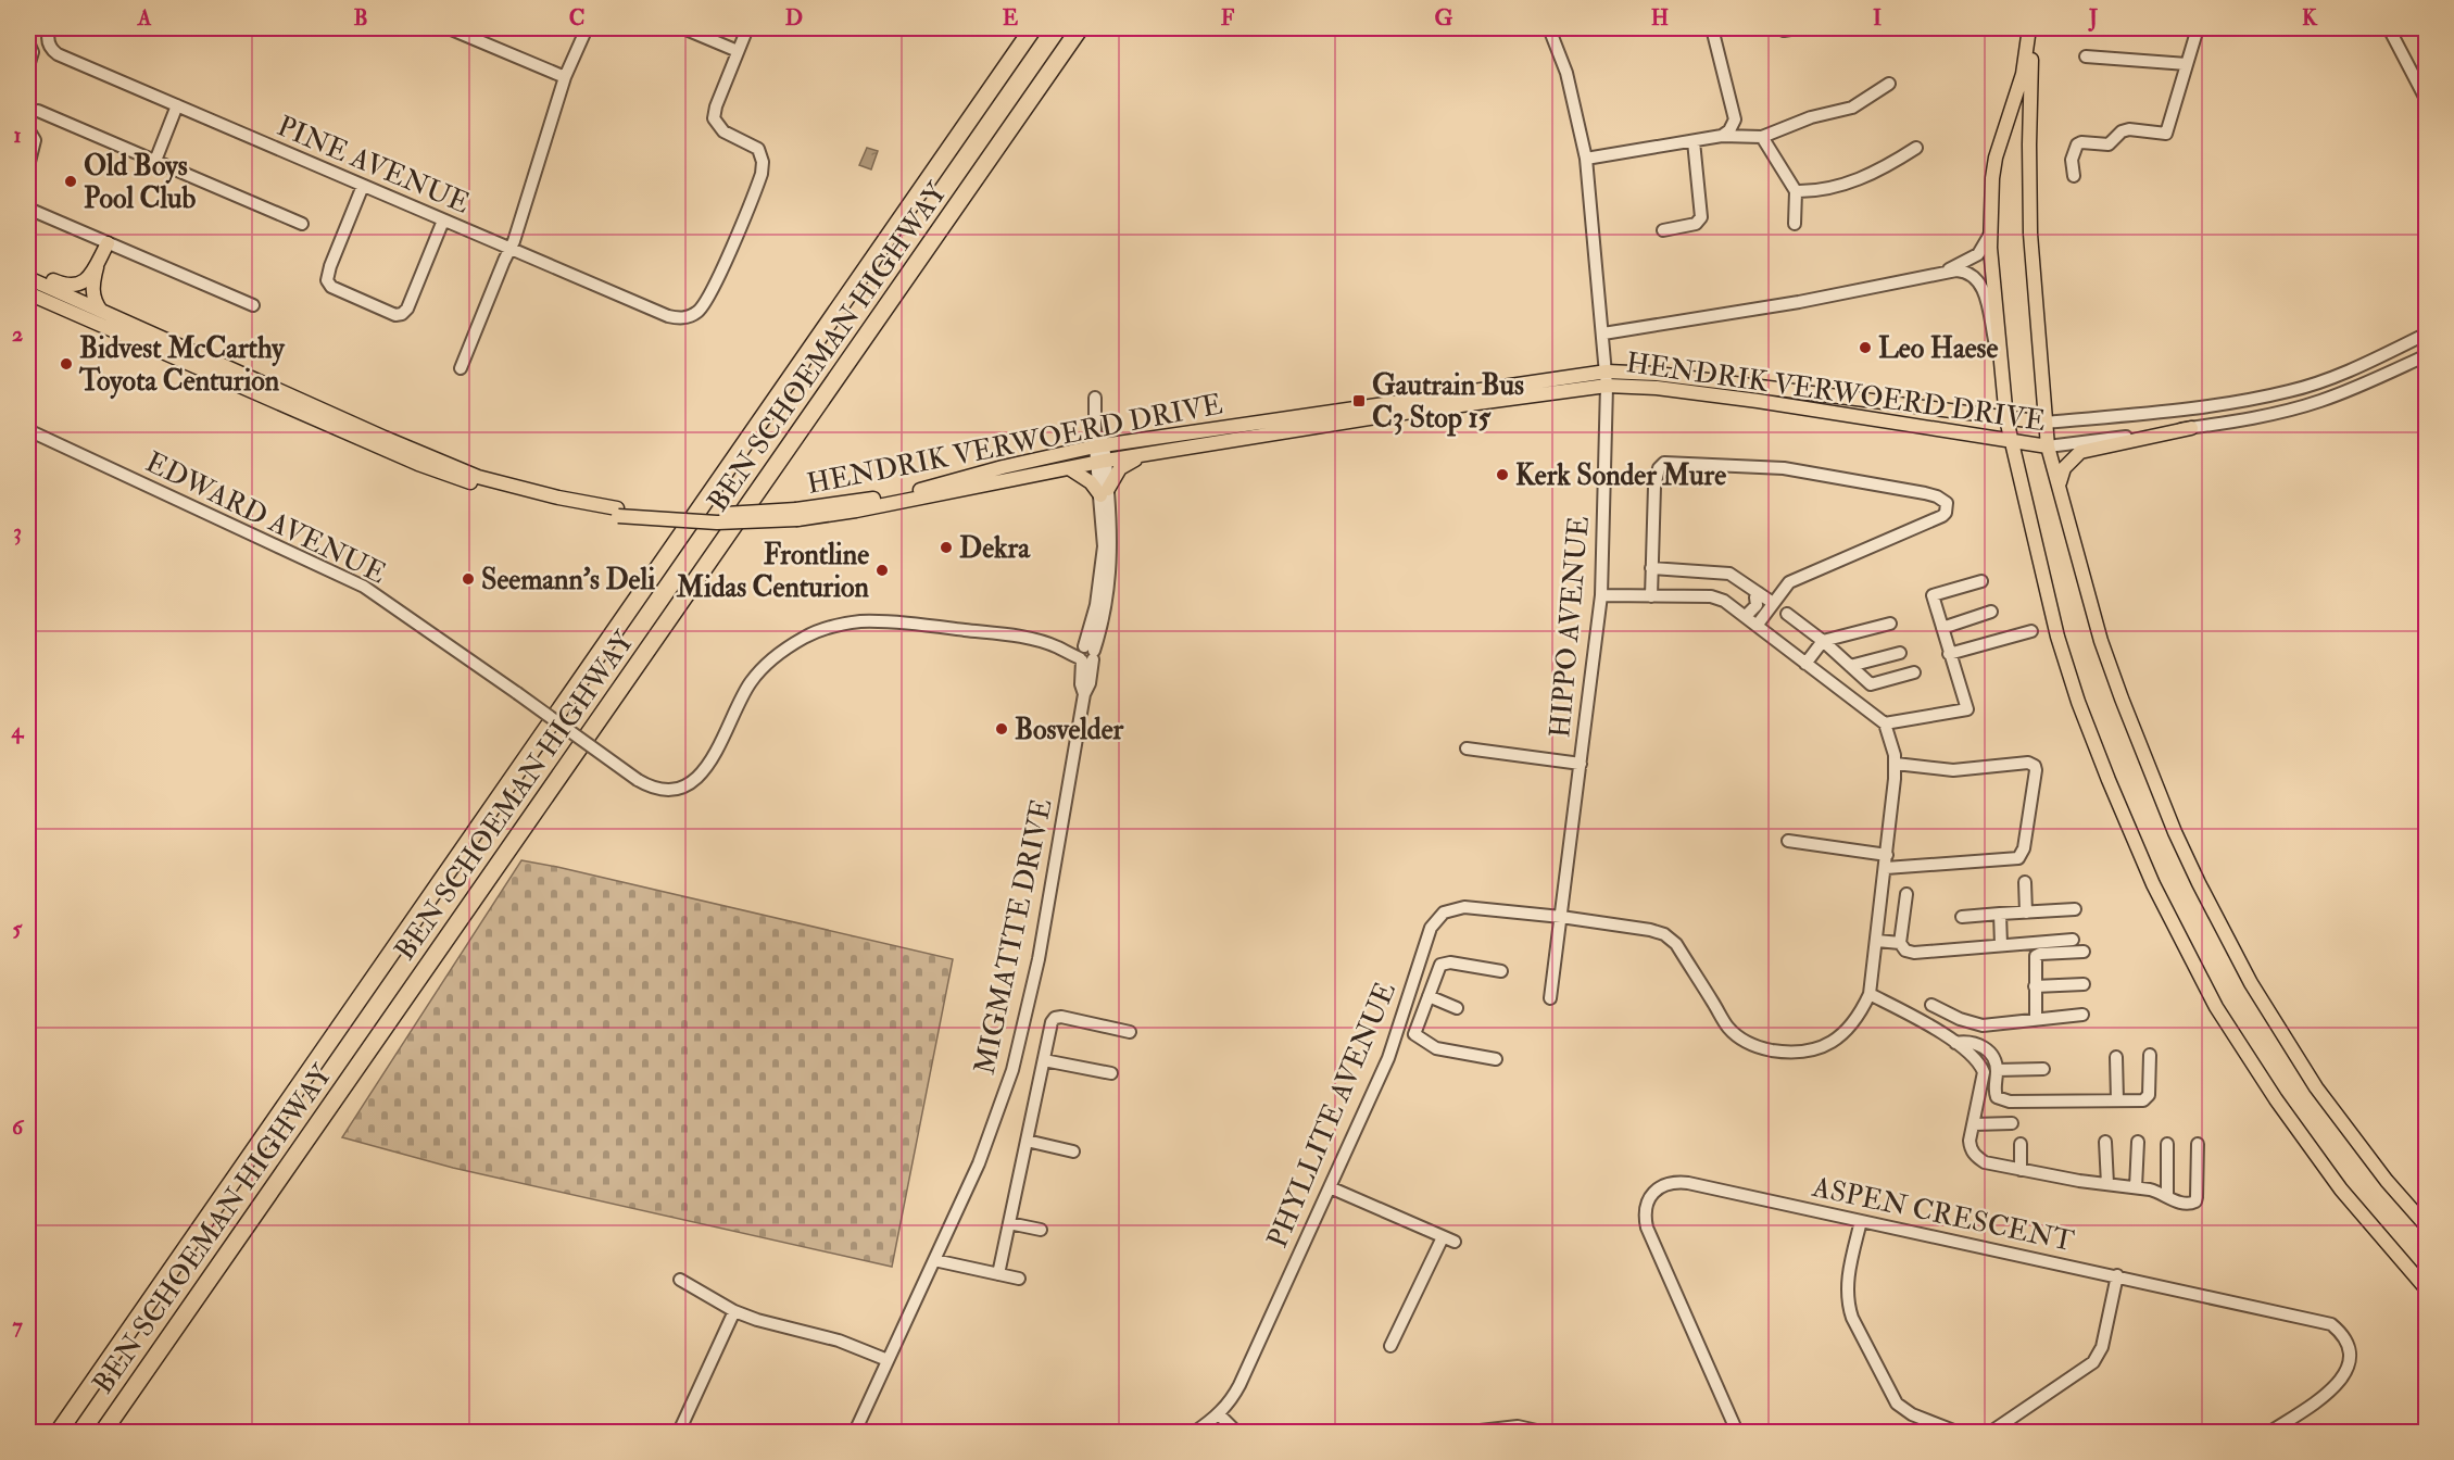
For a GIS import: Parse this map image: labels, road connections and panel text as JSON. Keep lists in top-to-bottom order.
{
  "streets": {
    "highway": ["BEN SCHOEMAN HIGHWAY"],
    "main road": ["HENDRIK VERWOERD DRIVE"],
    "street": [
      "PINE AVENUE",
      "EDWARD AVENUE",
      "HIPPO AVENUE",
      "MIGMATITE DRIVE",
      "PHYLLITE AVENUE",
      "ASPEN CRESCENT"
    ]
  },
  "crossings": [
    ["HENDRIK VERWOERD DRIVE", "HIPPO AVENUE"],
    ["HENDRIK VERWOERD DRIVE", "MIGMATITE DRIVE"],
    ["EDWARD AVENUE", "MIGMATITE DRIVE"],
    ["HIPPO AVENUE", "PHYLLITE AVENUE"]
  ],
  "places": {
    "other": [
      "Old Boys Pool Club",
      "Leo Haese",
      "Bidvest McCarthy Toyota Centurion",
      "Kerk Sonder Mure",
      "Dekra",
      "Frontline Midas Centurion",
      "Seemann's Deli",
      "Bosvelder"
    ],
    "transit": ["Gautrain Bus C3 Stop 15"]
  },
  "grid": {
    "columns": [
      "A",
      "B",
      "C",
      "D",
      "E",
      "F",
      "G",
      "H",
      "I",
      "J",
      "K"
    ],
    "rows": [
      "1",
      "2",
      "3",
      "4",
      "5",
      "6",
      "7"
    ]
  }
}
